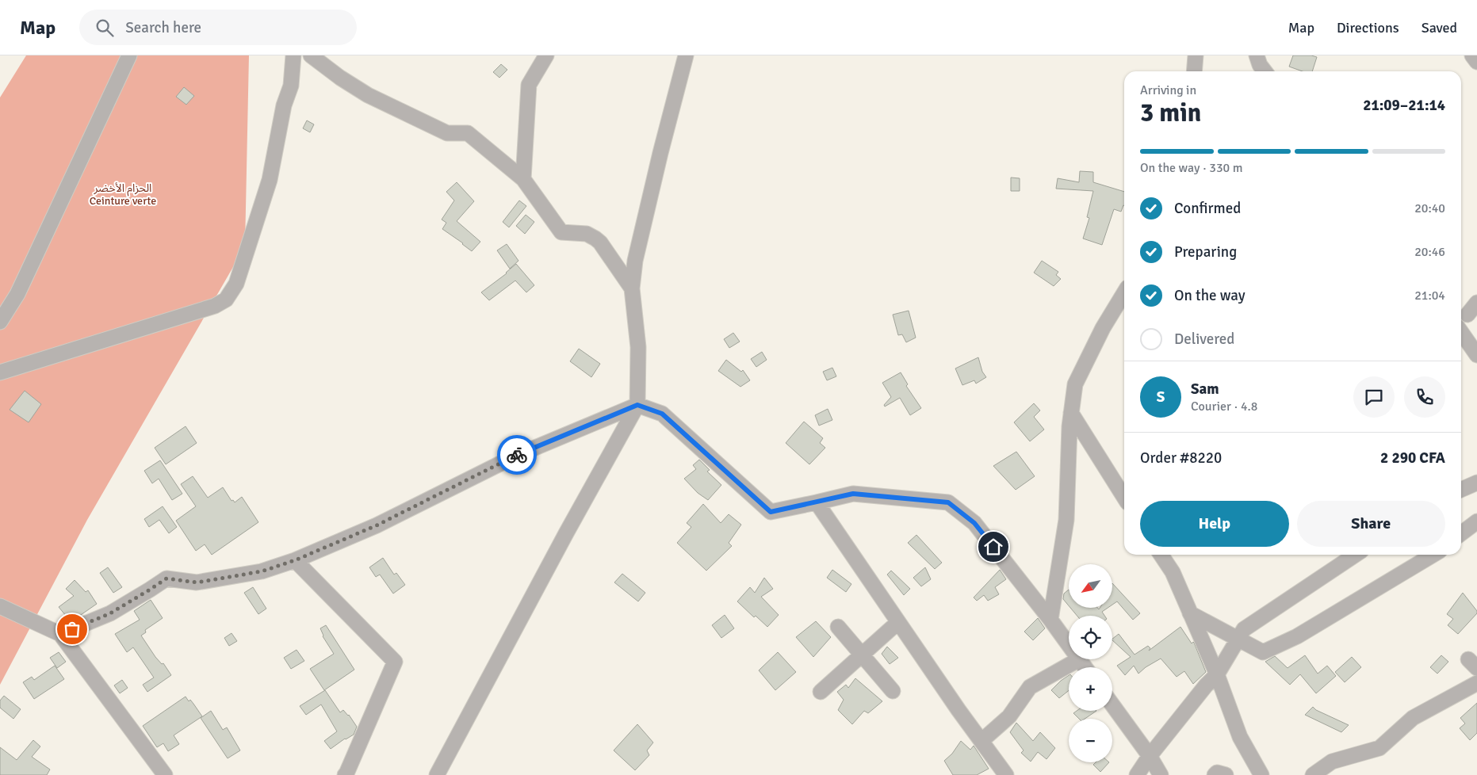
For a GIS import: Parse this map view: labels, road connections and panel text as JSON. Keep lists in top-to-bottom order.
{
  "parks": ["الحزام الأخضر Ceinture verte"],
  "north": "bottom left",
  "page": {
    "header": "Map",
    "search": "Search here",
    "nav": ["Map", "Directions", "Saved"],
    "heading": ["3 min", "Arriving in", "21:09–21:14"],
    "panel": [
      "Sam",
      "Courier · 4.8",
      "Order #8220",
      "2 290 CFA"
    ],
    "bar": "On the way · 330 m",
    "list": [
      ["Confirmed", "20:40"],
      ["Preparing", "20:46"],
      ["On the way", "21:04"],
      "Delivered"
    ],
    "round": "S",
    "buttons": ["Help", "Share"],
    "map_buttons": ["+", "−"]
  }
}
